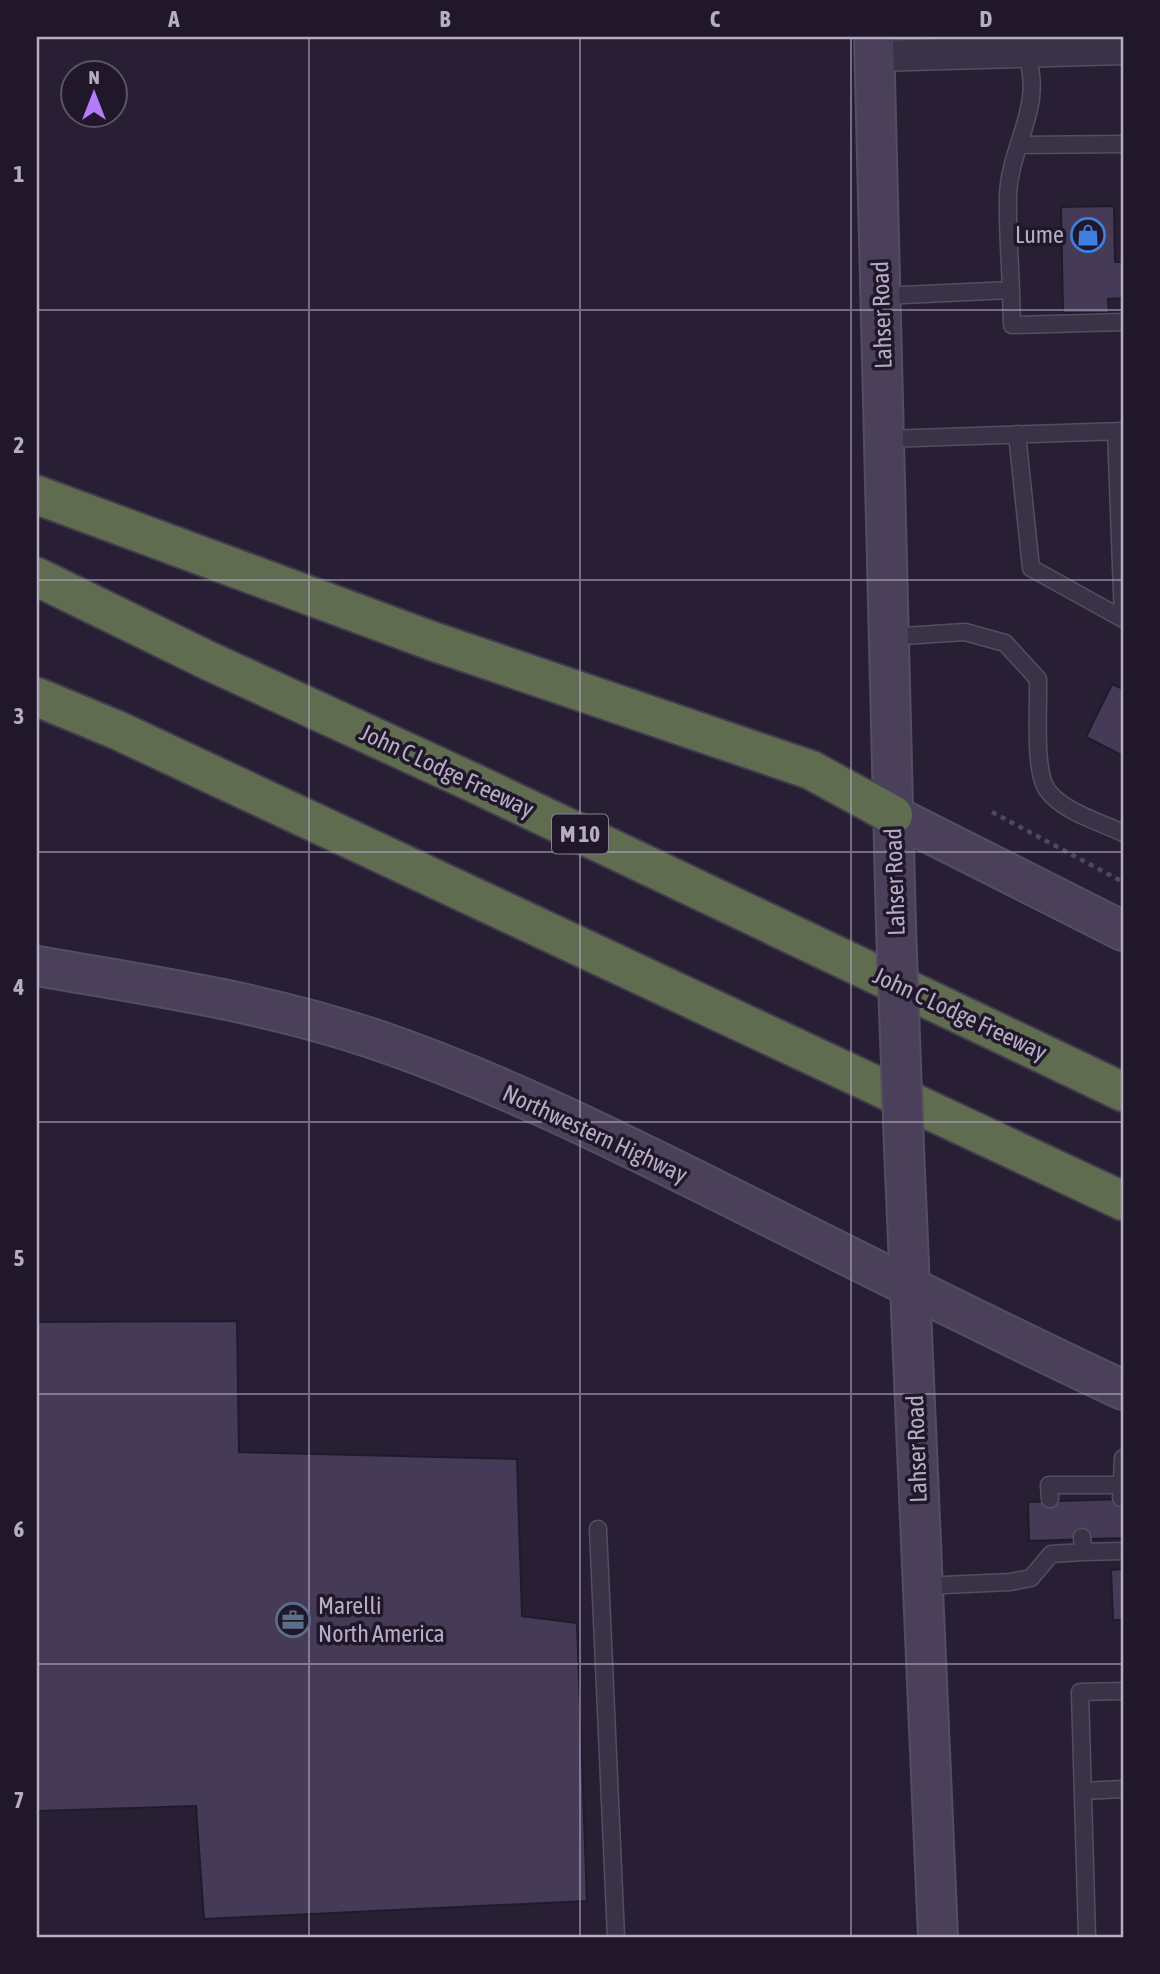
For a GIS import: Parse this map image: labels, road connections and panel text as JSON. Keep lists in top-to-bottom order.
{
  "streets": {
    "highway": ["John C Lodge Freeway", "M 10"],
    "main road": ["Lahser Road", "Northwestern Highway"]
  },
  "crossings": [
    ["Lahser Road", "Northwestern Highway"]
  ],
  "places": {
    "shop": ["Lume"],
    "office": ["Marelli North America"]
  },
  "north": "top",
  "grid": {
    "columns": [
      "A",
      "B",
      "C",
      "D"
    ],
    "rows": [
      "1",
      "2",
      "3",
      "4",
      "5",
      "6",
      "7"
    ]
  }
}
